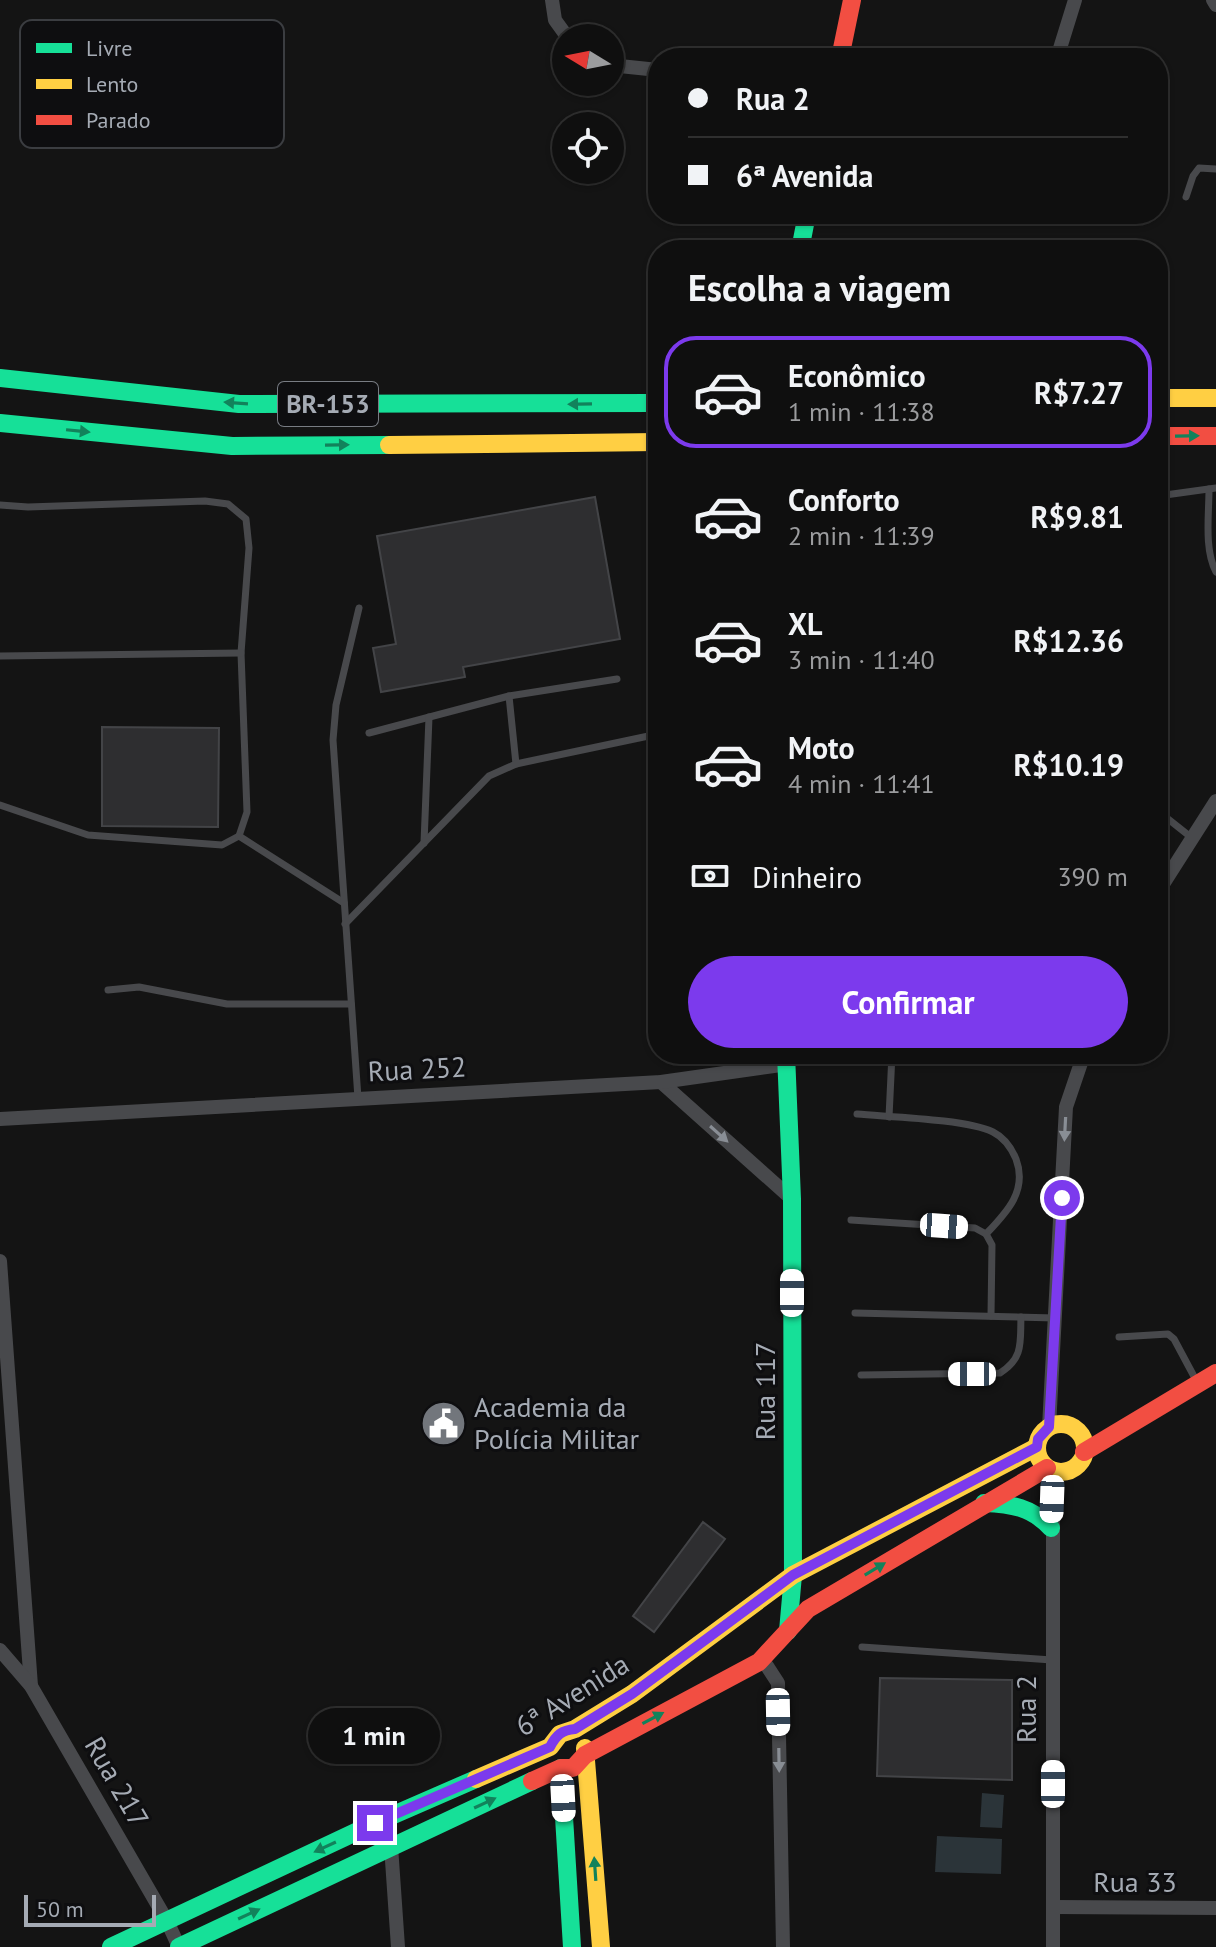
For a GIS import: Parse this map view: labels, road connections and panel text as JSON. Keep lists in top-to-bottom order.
{
  "streets": {
    "main road": ["BR-153", "Rua 117", "6ª Avenida"],
    "street": [
      "Rua 252",
      "Rua 2",
      "Rua 217",
      "Rua 33"
    ]
  },
  "crossings": [
    ["Rua 117", "6ª Avenida"],
    ["6ª Avenida", "Rua 2"],
    ["6ª Avenida", "Rua 217"],
    ["Rua 2", "Rua 33"]
  ],
  "places": {
    "public building": ["Academia da Polícia Militar"]
  },
  "legend": ["Livre", "Lento", "Parado"],
  "scale_bar": "50 m",
  "north": "left",
  "page": {
    "banner": ["Rua 2", "6ª Avenida"],
    "heading": "Escolha a viagem",
    "list": [
      {
        "name": "Econômico",
        "note": "1 min · 11:38",
        "value": "R$7.27"
      },
      {
        "name": "Conforto",
        "note": "2 min · 11:39",
        "value": "R$9.81"
      },
      {
        "name": "XL",
        "note": "3 min · 11:40",
        "value": "R$12.36"
      },
      {
        "name": "Moto",
        "note": "4 min · 11:41",
        "value": "R$10.19"
      }
    ],
    "pay": ["Dinheiro", "390 m"],
    "buttons": "Confirmar",
    "bubble": "1 min",
    "scale": "50 m"
  }
}
